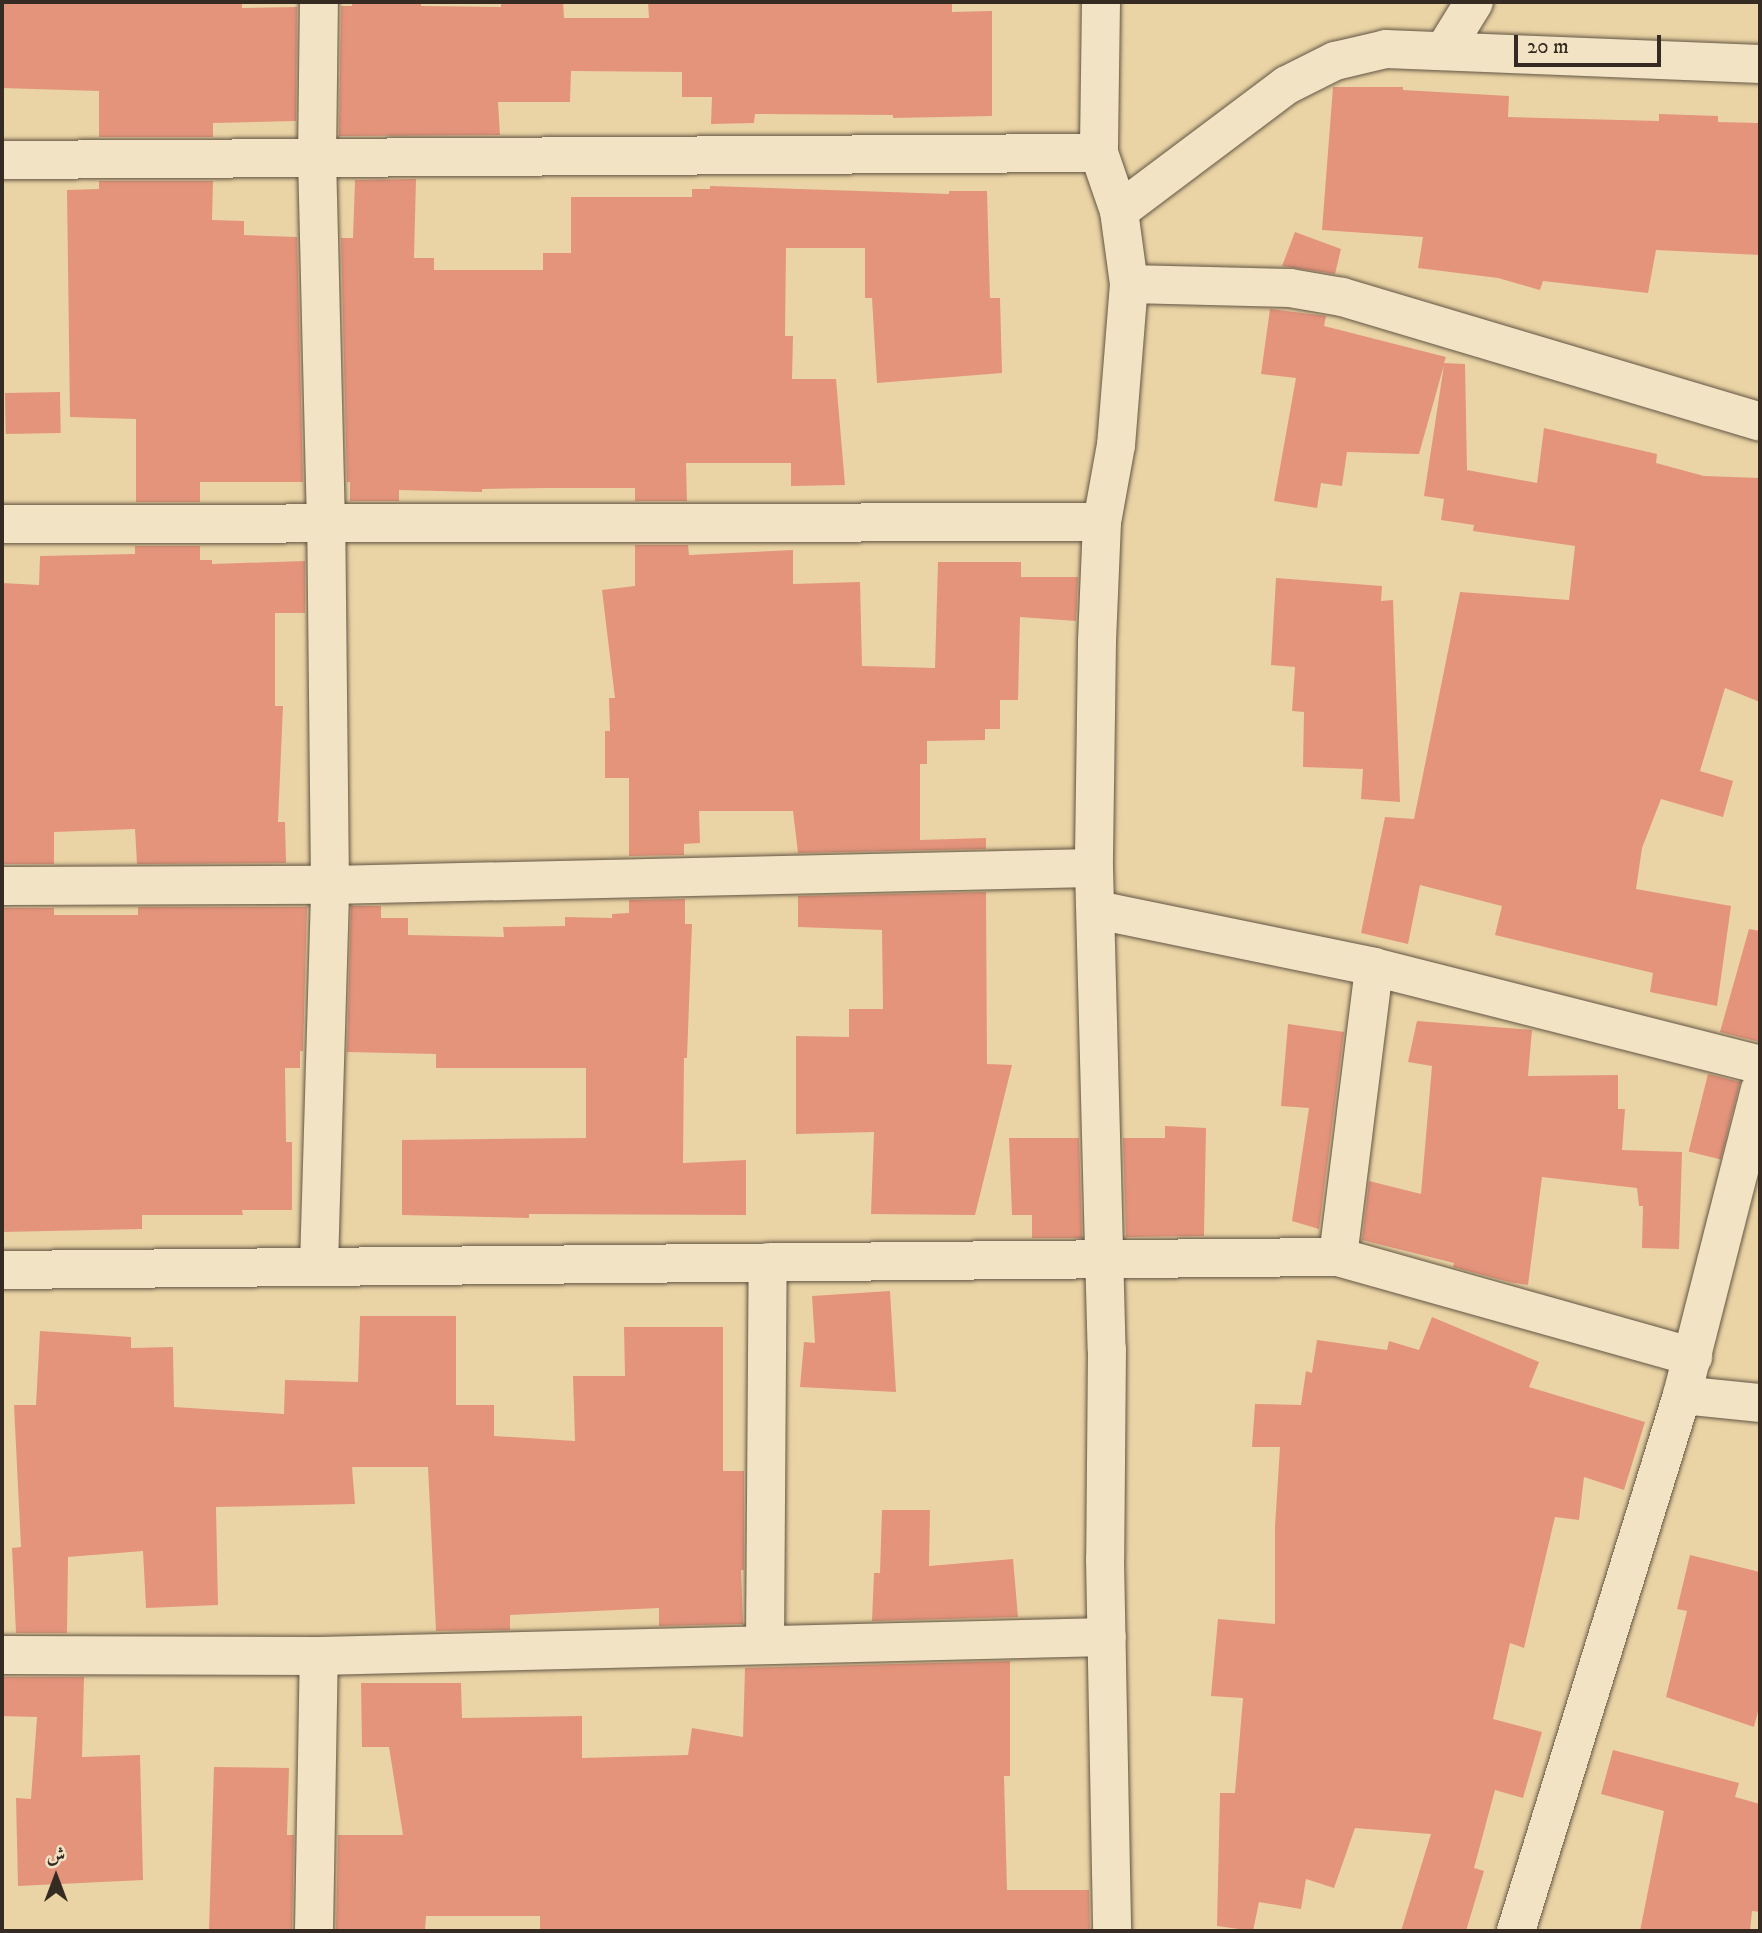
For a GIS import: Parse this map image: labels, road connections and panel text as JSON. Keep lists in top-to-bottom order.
{
  "scale_bar": "20 m",
  "north": "top"
}
